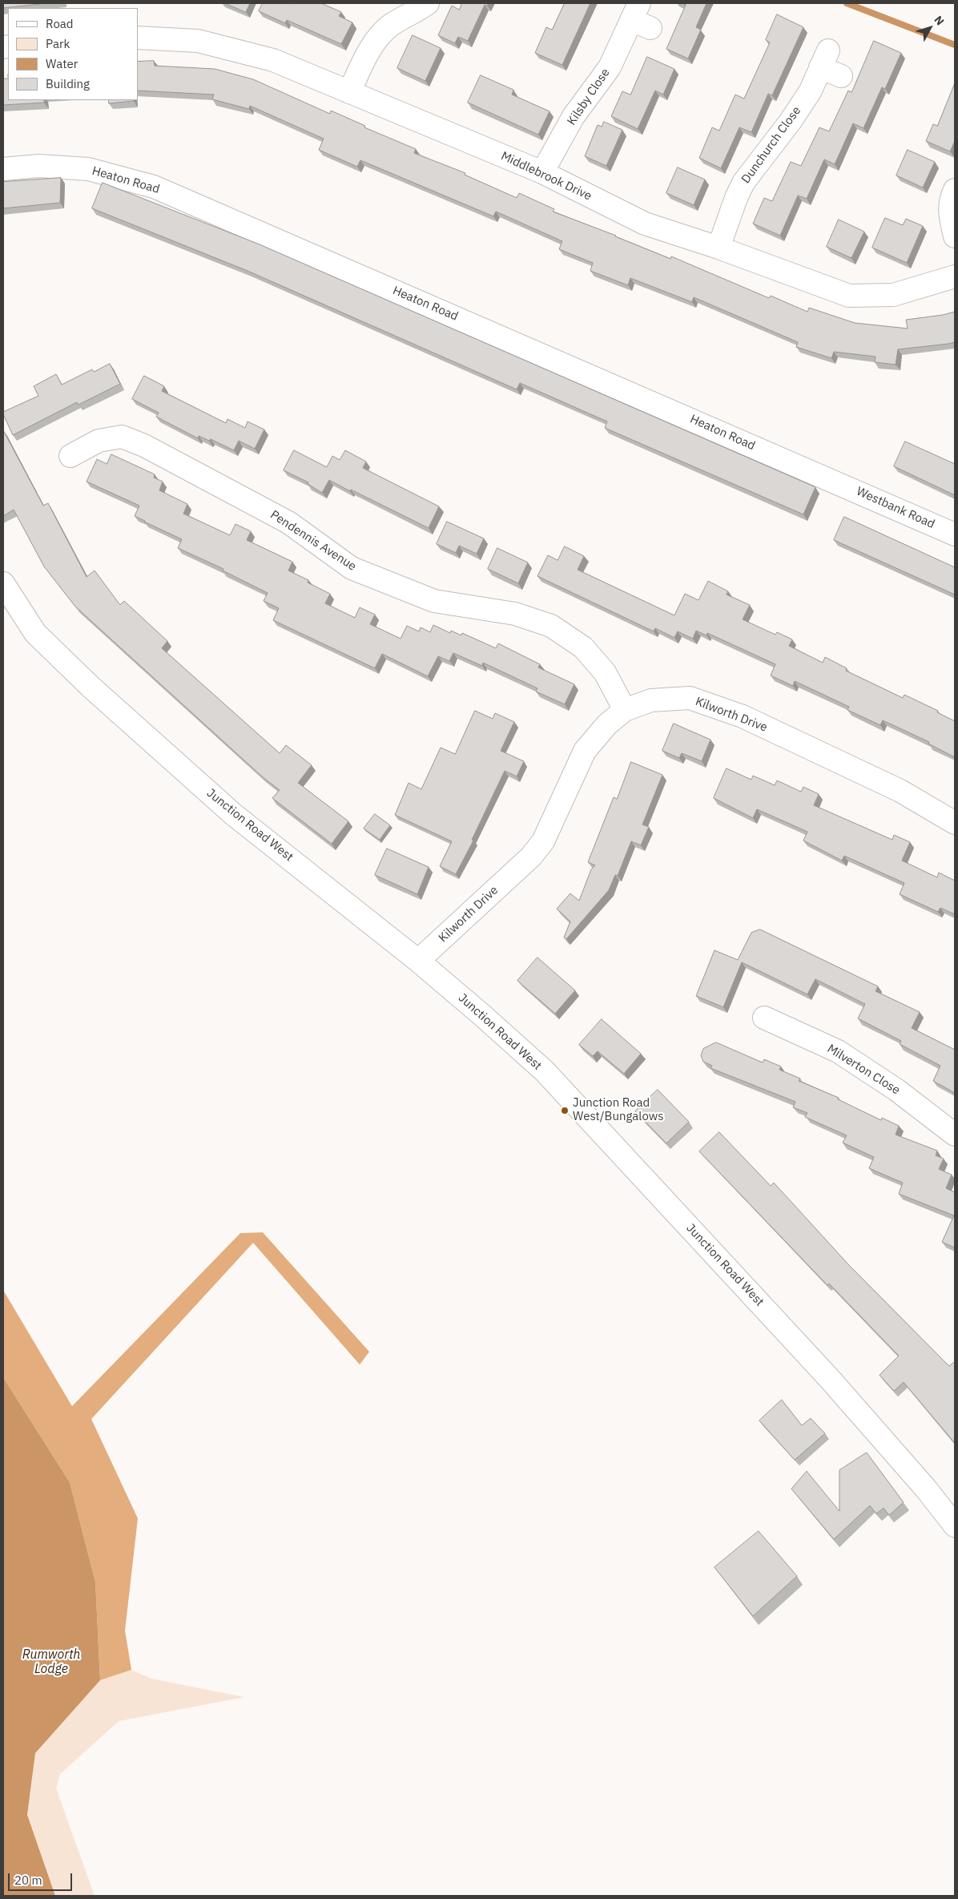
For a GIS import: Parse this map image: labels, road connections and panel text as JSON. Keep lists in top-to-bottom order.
{
  "streets": {
    "street": [
      "Kilsby Close",
      "Dunchurch Close",
      "Middlebrook Drive",
      "Heaton Road",
      "Westbank Road",
      "Pendennis Avenue",
      "Kilworth Drive",
      "Junction Road West",
      "Milverton Close"
    ]
  },
  "crossings": [
    ["Kilsby Close", "Middlebrook Drive"],
    ["Dunchurch Close", "Middlebrook Drive"],
    ["Heaton Road", "Westbank Road"],
    ["Pendennis Avenue", "Kilworth Drive"],
    ["Kilworth Drive", "Junction Road West"]
  ],
  "water": ["Rumworth Lodge"],
  "places": ["Junction Road West/Bungalows"],
  "legend": [
    "Road",
    "Park",
    "Water",
    "Building"
  ],
  "scale_bar": "20 m",
  "north": "top right"
}
